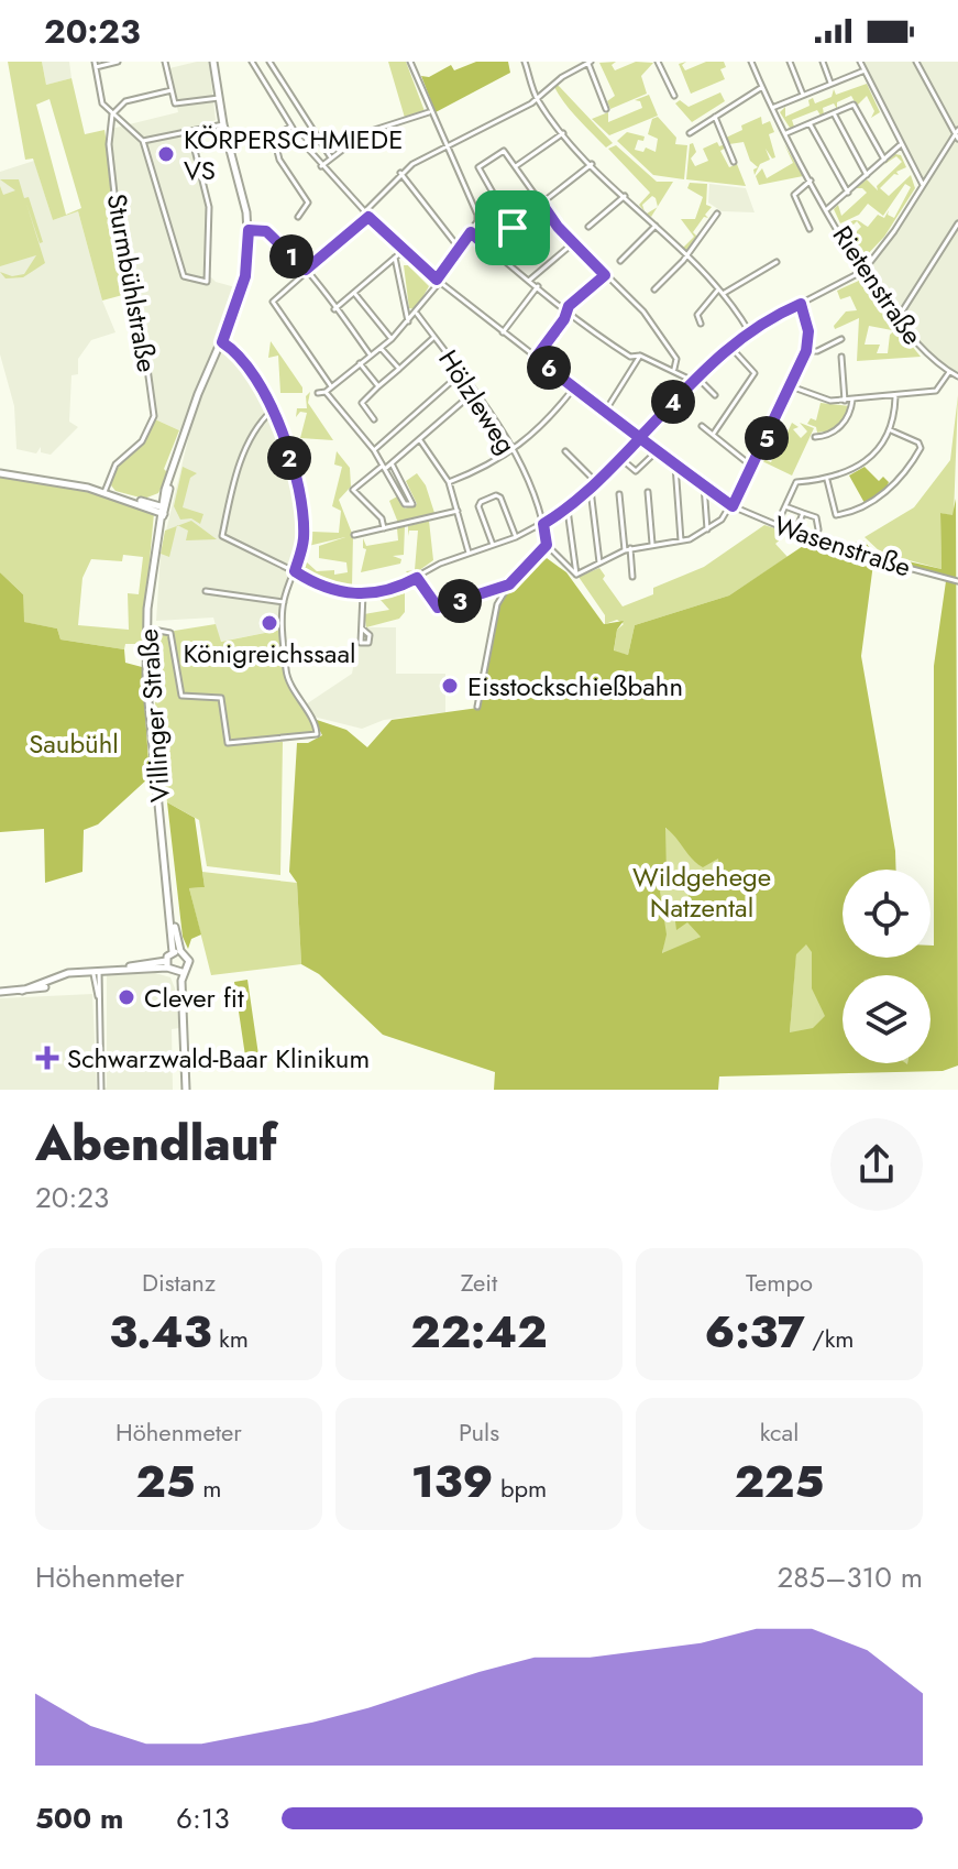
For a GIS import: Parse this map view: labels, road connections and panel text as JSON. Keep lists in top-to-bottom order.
{
  "streets": {
    "main road": ["Villinger Straße"],
    "street": [
      "Sturmbühlstraße",
      "Rietenstraße",
      "Hölzleweg",
      "Wasenstraße"
    ]
  },
  "parks": ["Saubühl", "Wildgehege Natzental"],
  "places": {
    "other": [
      "KÖRPERSCHMIEDE VS",
      "Königreichssaal",
      "Eisstockschießbahn",
      "Clever fit"
    ],
    "health": ["Schwarzwald-Baar Klinikum"]
  },
  "page": {
    "status": "20:23",
    "pins": [
      "1",
      "6",
      "4",
      "5",
      "2",
      "3"
    ],
    "heading": ["Abendlauf", "20:23"],
    "stats": [
      ["Distanz", "3.43 km"],
      ["Zeit", "22:42"],
      ["Tempo", "6:37 /km"],
      ["Höhenmeter", "25 m"],
      ["Puls", "139 bpm"],
      ["kcal", "225"]
    ],
    "chart": ["Höhenmeter", "285–310 m"],
    "list": [
      {
        "name": "500 m",
        "note": "6:13"
      }
    ]
  }
}
